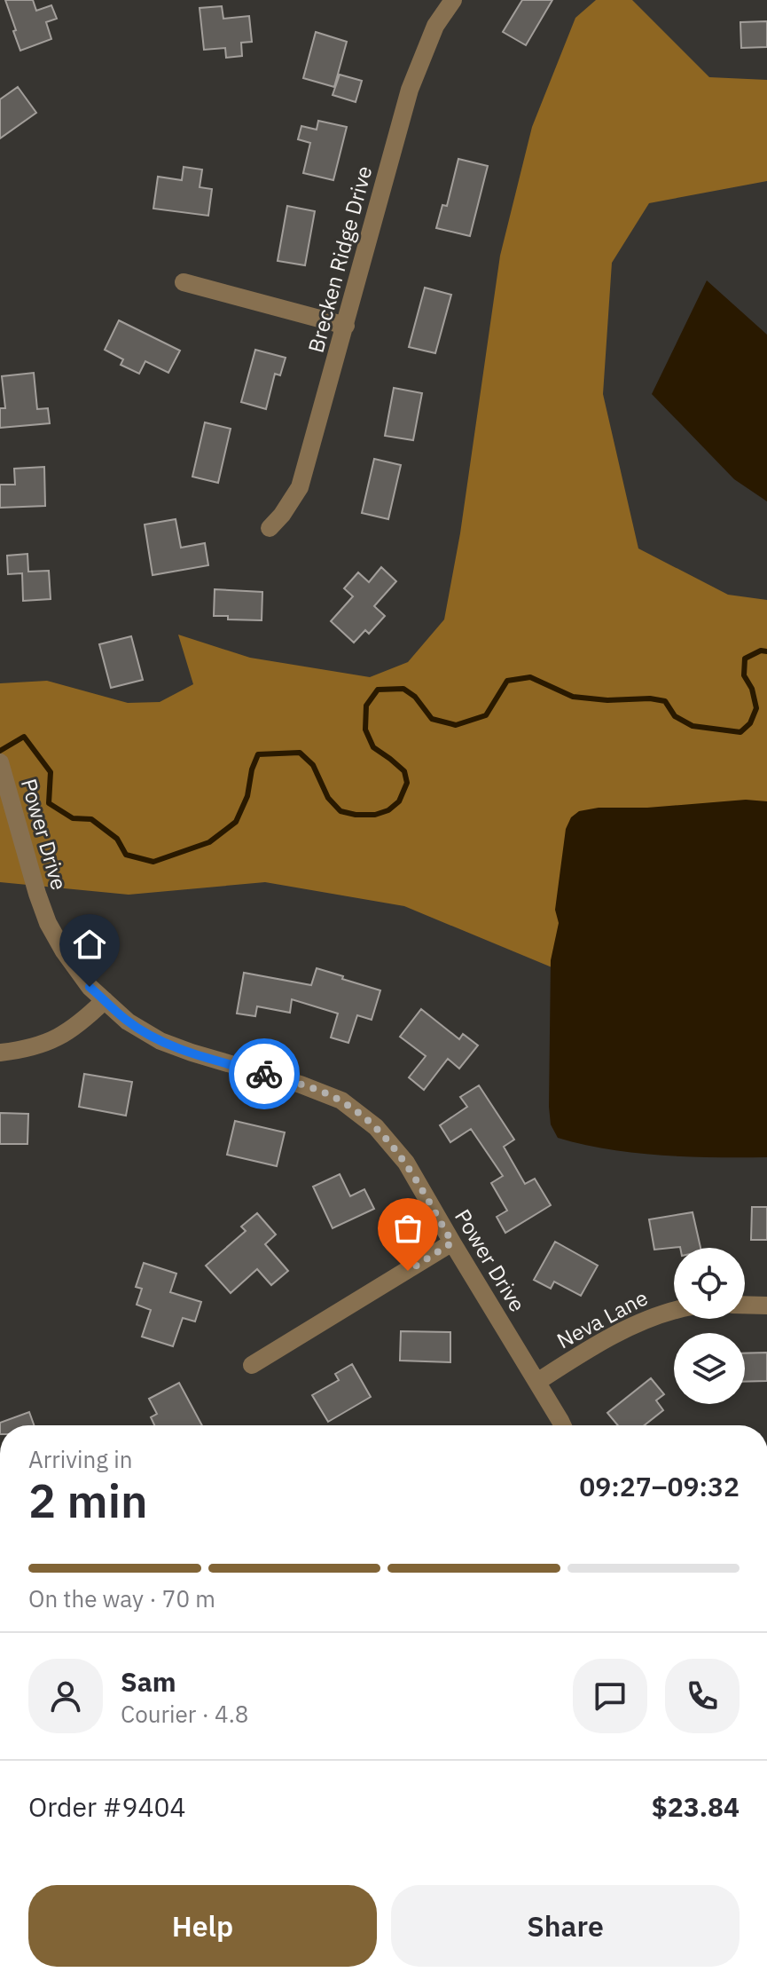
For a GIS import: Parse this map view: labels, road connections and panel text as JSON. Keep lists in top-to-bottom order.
{
  "streets": {
    "street": ["Brecken Ridge Drive", "Power Drive", "Neva Lane"]
  },
  "crossings": [
    ["Power Drive", "Neva Lane"]
  ],
  "page": {
    "heading": ["2 min", "Arriving in", "09:27–09:32"],
    "panel": [
      "Sam",
      "Courier · 4.8",
      "Order #9404",
      "$23.84"
    ],
    "bar": "On the way · 70 m",
    "buttons": ["Help", "Share"]
  }
}
